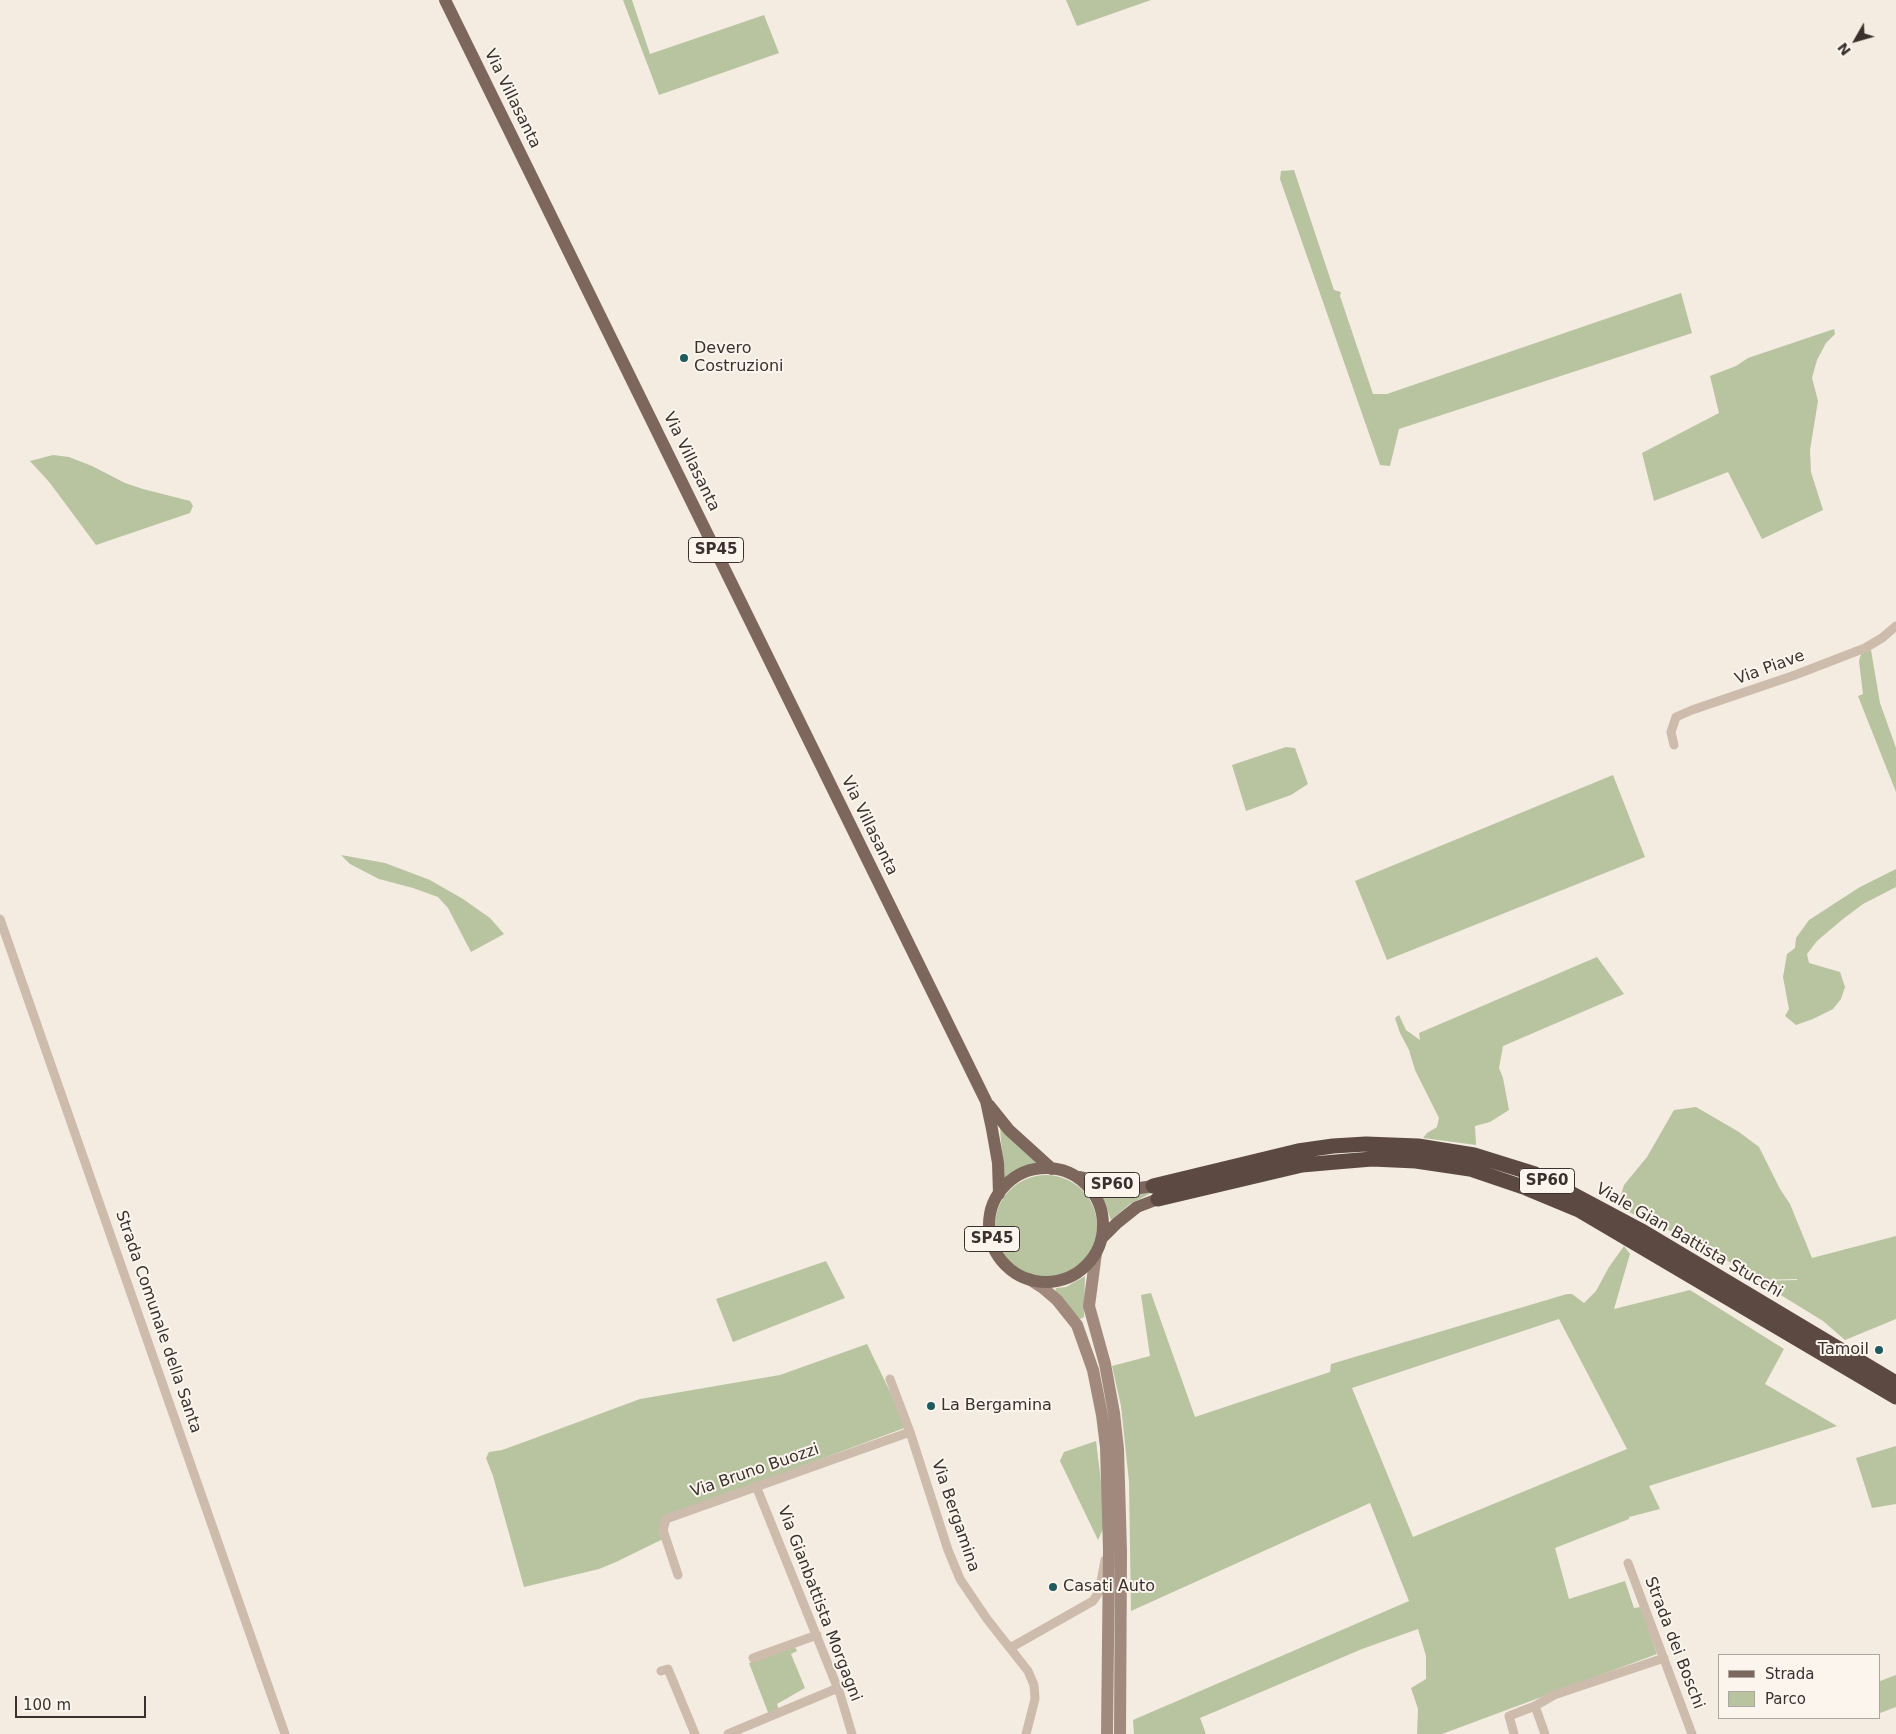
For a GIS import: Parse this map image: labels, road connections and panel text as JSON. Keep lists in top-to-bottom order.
{
  "streets": {
    "highway": ["SP60", "Viale Gian Battista Stucchi"],
    "main road": ["Via Villasanta", "SP45"],
    "street": [
      "Via Piave",
      "Strada Comunale della Santa",
      "Via Bruno Buozzi",
      "Via Bergamina",
      "Via Gianbattista Morgagni",
      "Strada dei Boschi"
    ]
  },
  "crossings": [
    ["Via Villasanta", "SP45"],
    ["SP45", "Viale Gian Battista Stucchi"],
    ["Via Bruno Buozzi", "Via Bergamina"],
    ["Via Bruno Buozzi", "Via Gianbattista Morgagni"]
  ],
  "places": [
    "Devero Costruzioni",
    "Tamoil",
    "La Bergamina",
    "Casati Auto"
  ],
  "legend": ["Strada", "Parco"],
  "scale_bar": "100 m",
  "north": "bottom left"
}
